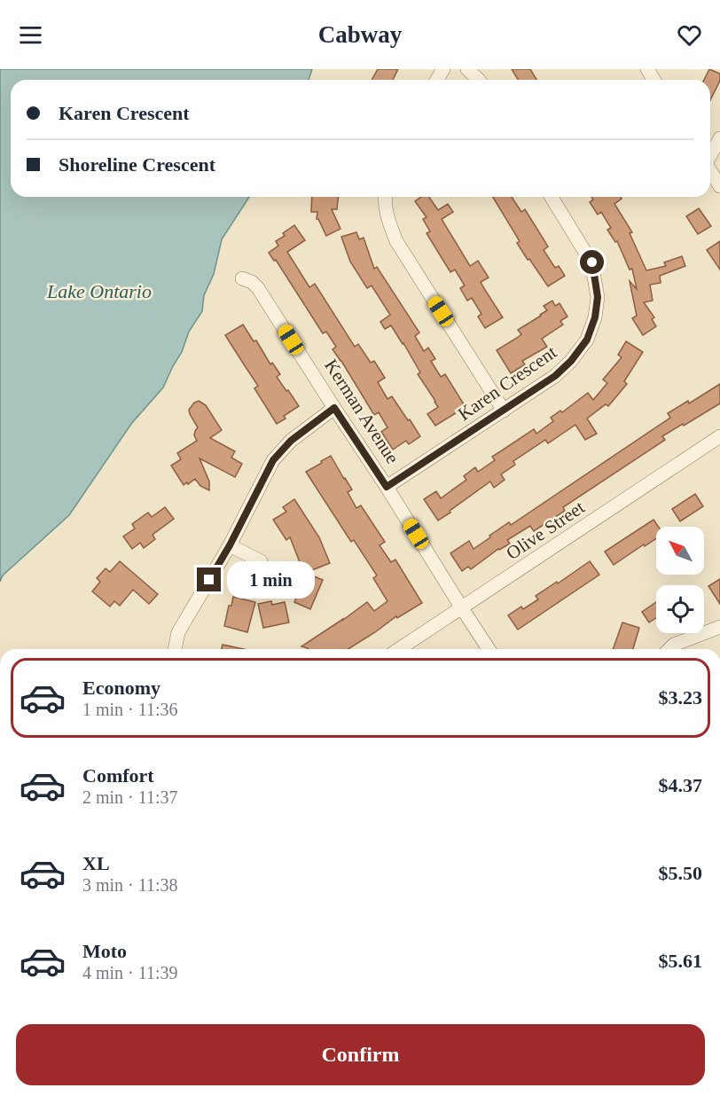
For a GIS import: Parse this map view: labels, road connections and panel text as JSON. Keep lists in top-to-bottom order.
{
  "streets": {
    "street": ["Karen Crescent", "Kerman Avenue", "Olive Street"]
  },
  "crossings": [
    ["Karen Crescent", "Kerman Avenue"],
    ["Kerman Avenue", "Olive Street"]
  ],
  "water": ["Lake Ontario"],
  "north": "top left",
  "page": {
    "header": "Cabway",
    "banner": ["Karen Crescent", "Shoreline Crescent"],
    "bubble": "1 min",
    "list": [
      {
        "name": "Economy",
        "note": "1 min · 11:36",
        "value": "$3.23"
      },
      {
        "name": "Comfort",
        "note": "2 min · 11:37",
        "value": "$4.37"
      },
      {
        "name": "XL",
        "note": "3 min · 11:38",
        "value": "$5.50"
      },
      {
        "name": "Moto",
        "note": "4 min · 11:39",
        "value": "$5.61"
      }
    ],
    "buttons": "Confirm"
  }
}
